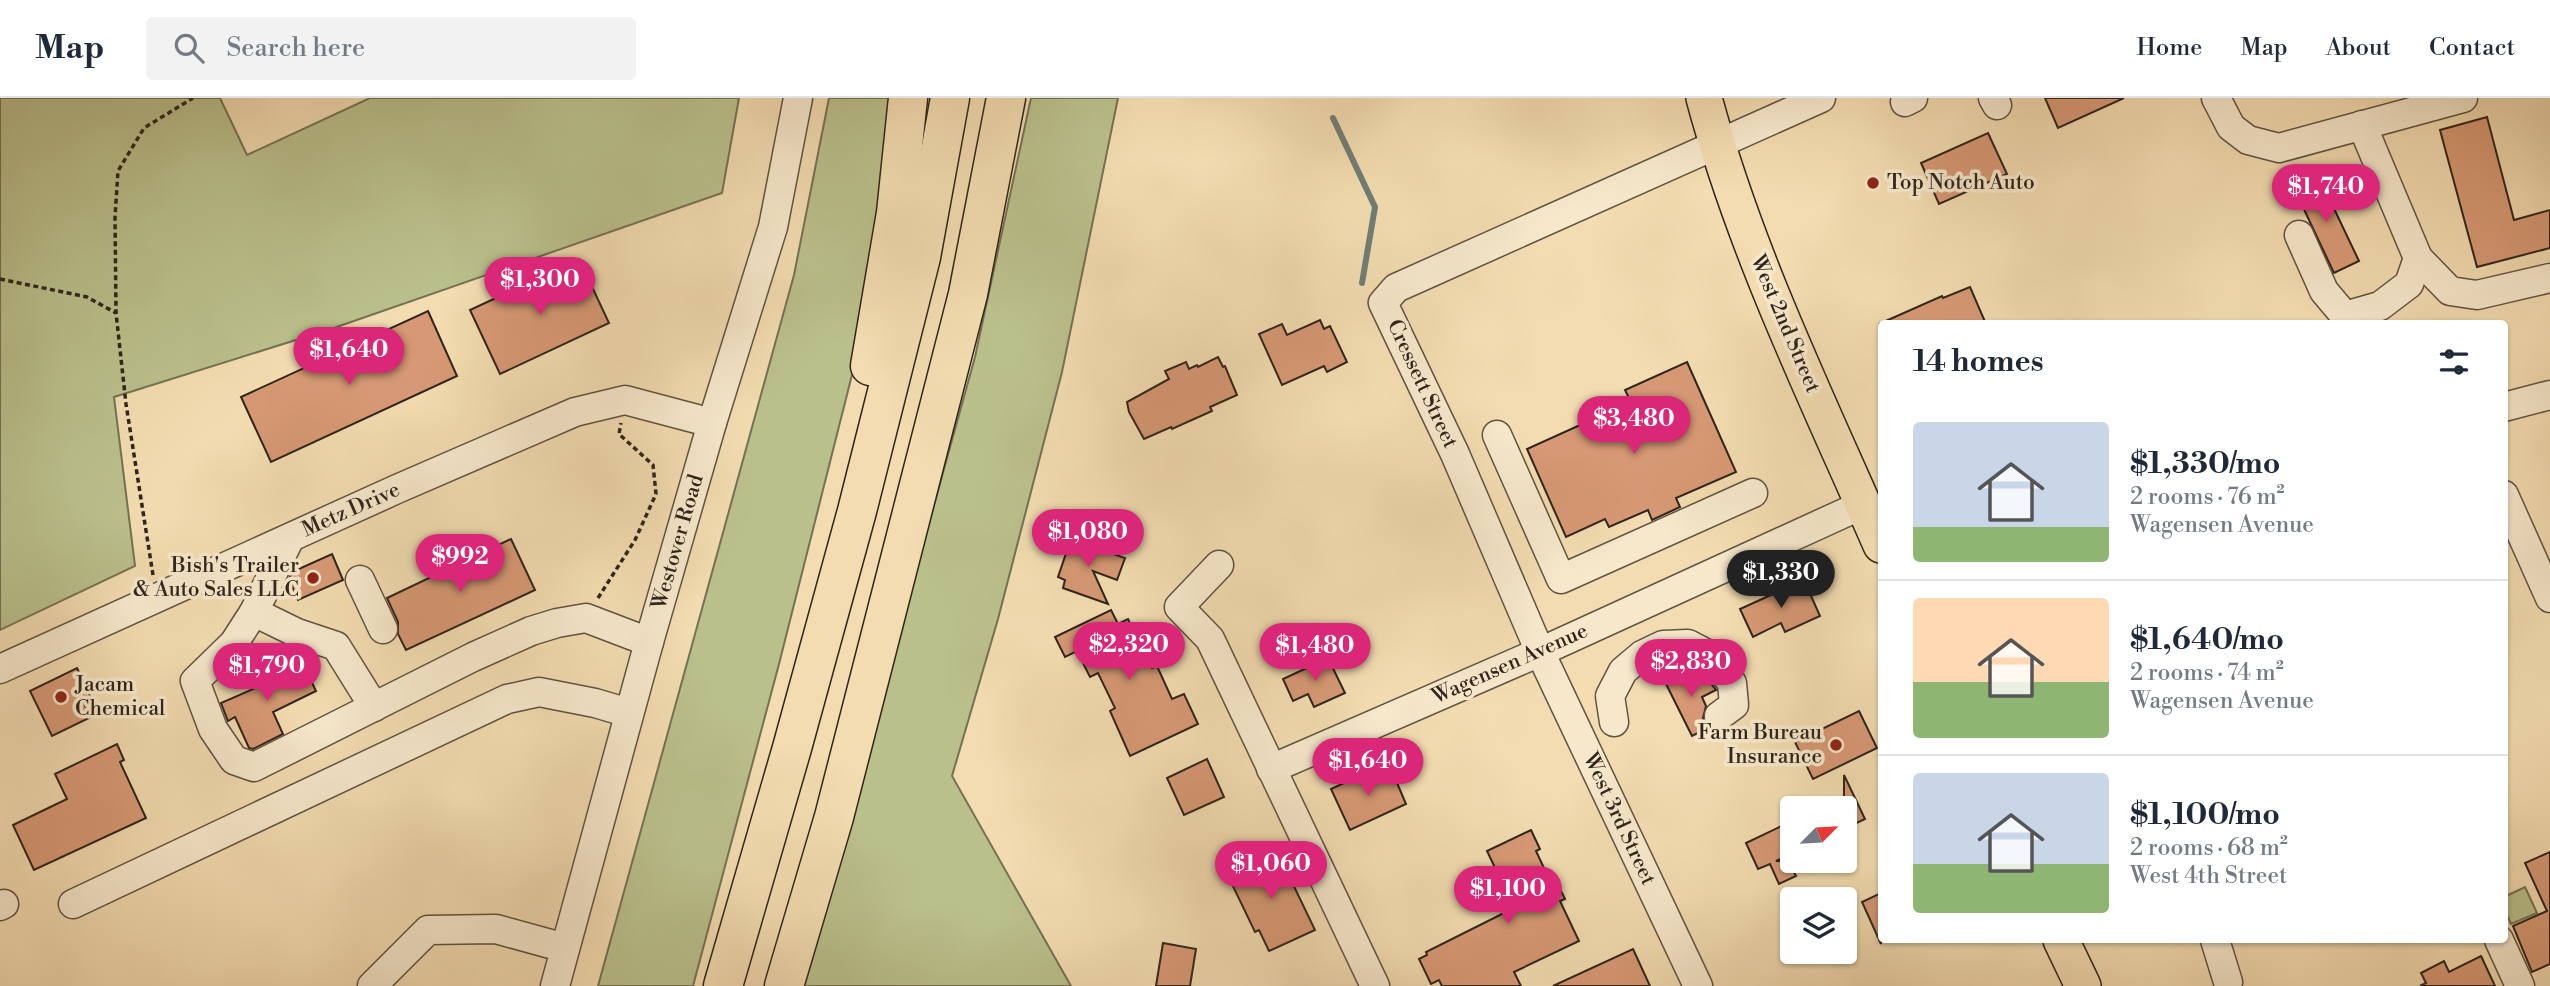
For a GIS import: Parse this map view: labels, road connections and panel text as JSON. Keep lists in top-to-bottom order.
{
  "streets": {
    "main road": ["West 2nd Street"],
    "street": [
      "Cressett Street",
      "Metz Drive",
      "Westover Road",
      "Wagensen Avenue",
      "West 3rd Street"
    ]
  },
  "crossings": [
    ["West 2nd Street", "Cressett Street"],
    ["West 2nd Street", "Wagensen Avenue"],
    ["Cressett Street", "Wagensen Avenue"],
    ["Cressett Street", "West 3rd Street"],
    ["Metz Drive", "Westover Road"],
    ["Wagensen Avenue", "West 3rd Street"]
  ],
  "places": [
    "Top Notch Auto",
    "Bish's Trailer & Auto Sales LLC",
    "Jacam Chemical",
    "Farm Bureau Insurance"
  ],
  "north": "top right",
  "page": {
    "header": "Map",
    "search": "Search here",
    "nav": [
      "Home",
      "Map",
      "About",
      "Contact"
    ],
    "price": [
      "$1,740",
      "$1,300",
      "$1,640",
      "$3,480",
      "$1,080",
      "$992",
      "$1,330",
      "$2,320",
      "$1,480",
      "$2,830",
      "$1,790",
      "$1,640",
      "$1,060",
      "$1,100"
    ],
    "heading": "14 homes",
    "list": [
      {
        "name": "$1,330/mo",
        "note": "2 rooms · 76 m² · Wagensen Avenue"
      },
      {
        "name": "$1,640/mo",
        "note": "2 rooms · 74 m² · Wagensen Avenue"
      },
      {
        "name": "$1,100/mo",
        "note": "2 rooms · 68 m² · West 4th Street"
      }
    ]
  }
}
